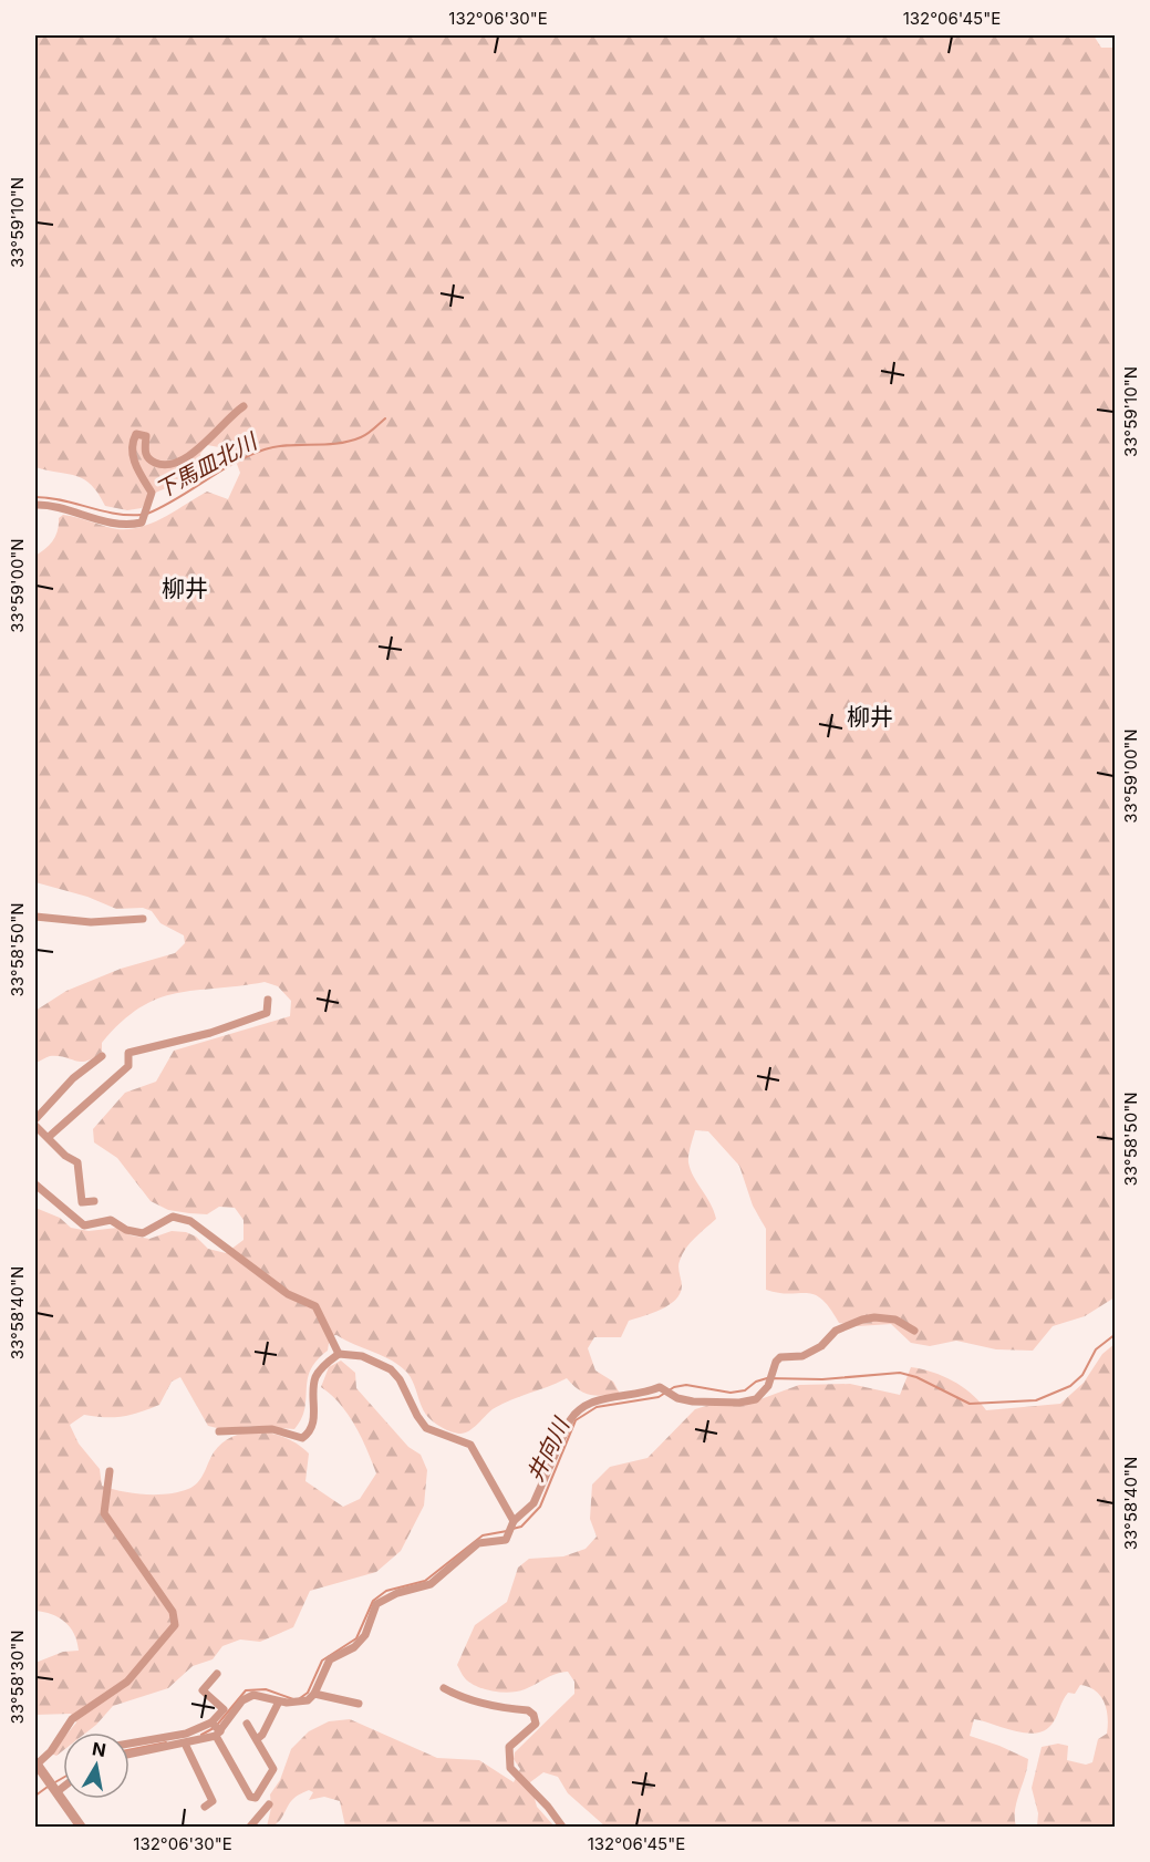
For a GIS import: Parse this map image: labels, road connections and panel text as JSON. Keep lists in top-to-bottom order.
{
  "districts": ["柳井", "柳井"],
  "water": ["下馬皿北川", "井向川"],
  "north": "top",
  "coordinates": [
    "132°06'30\"E",
    "132°06'45\"E",
    "33°59'10\"N",
    "33°59'00\"N",
    "33°58'50\"N",
    "33°58'40\"N",
    "33°58'30\"N"
  ]
}
